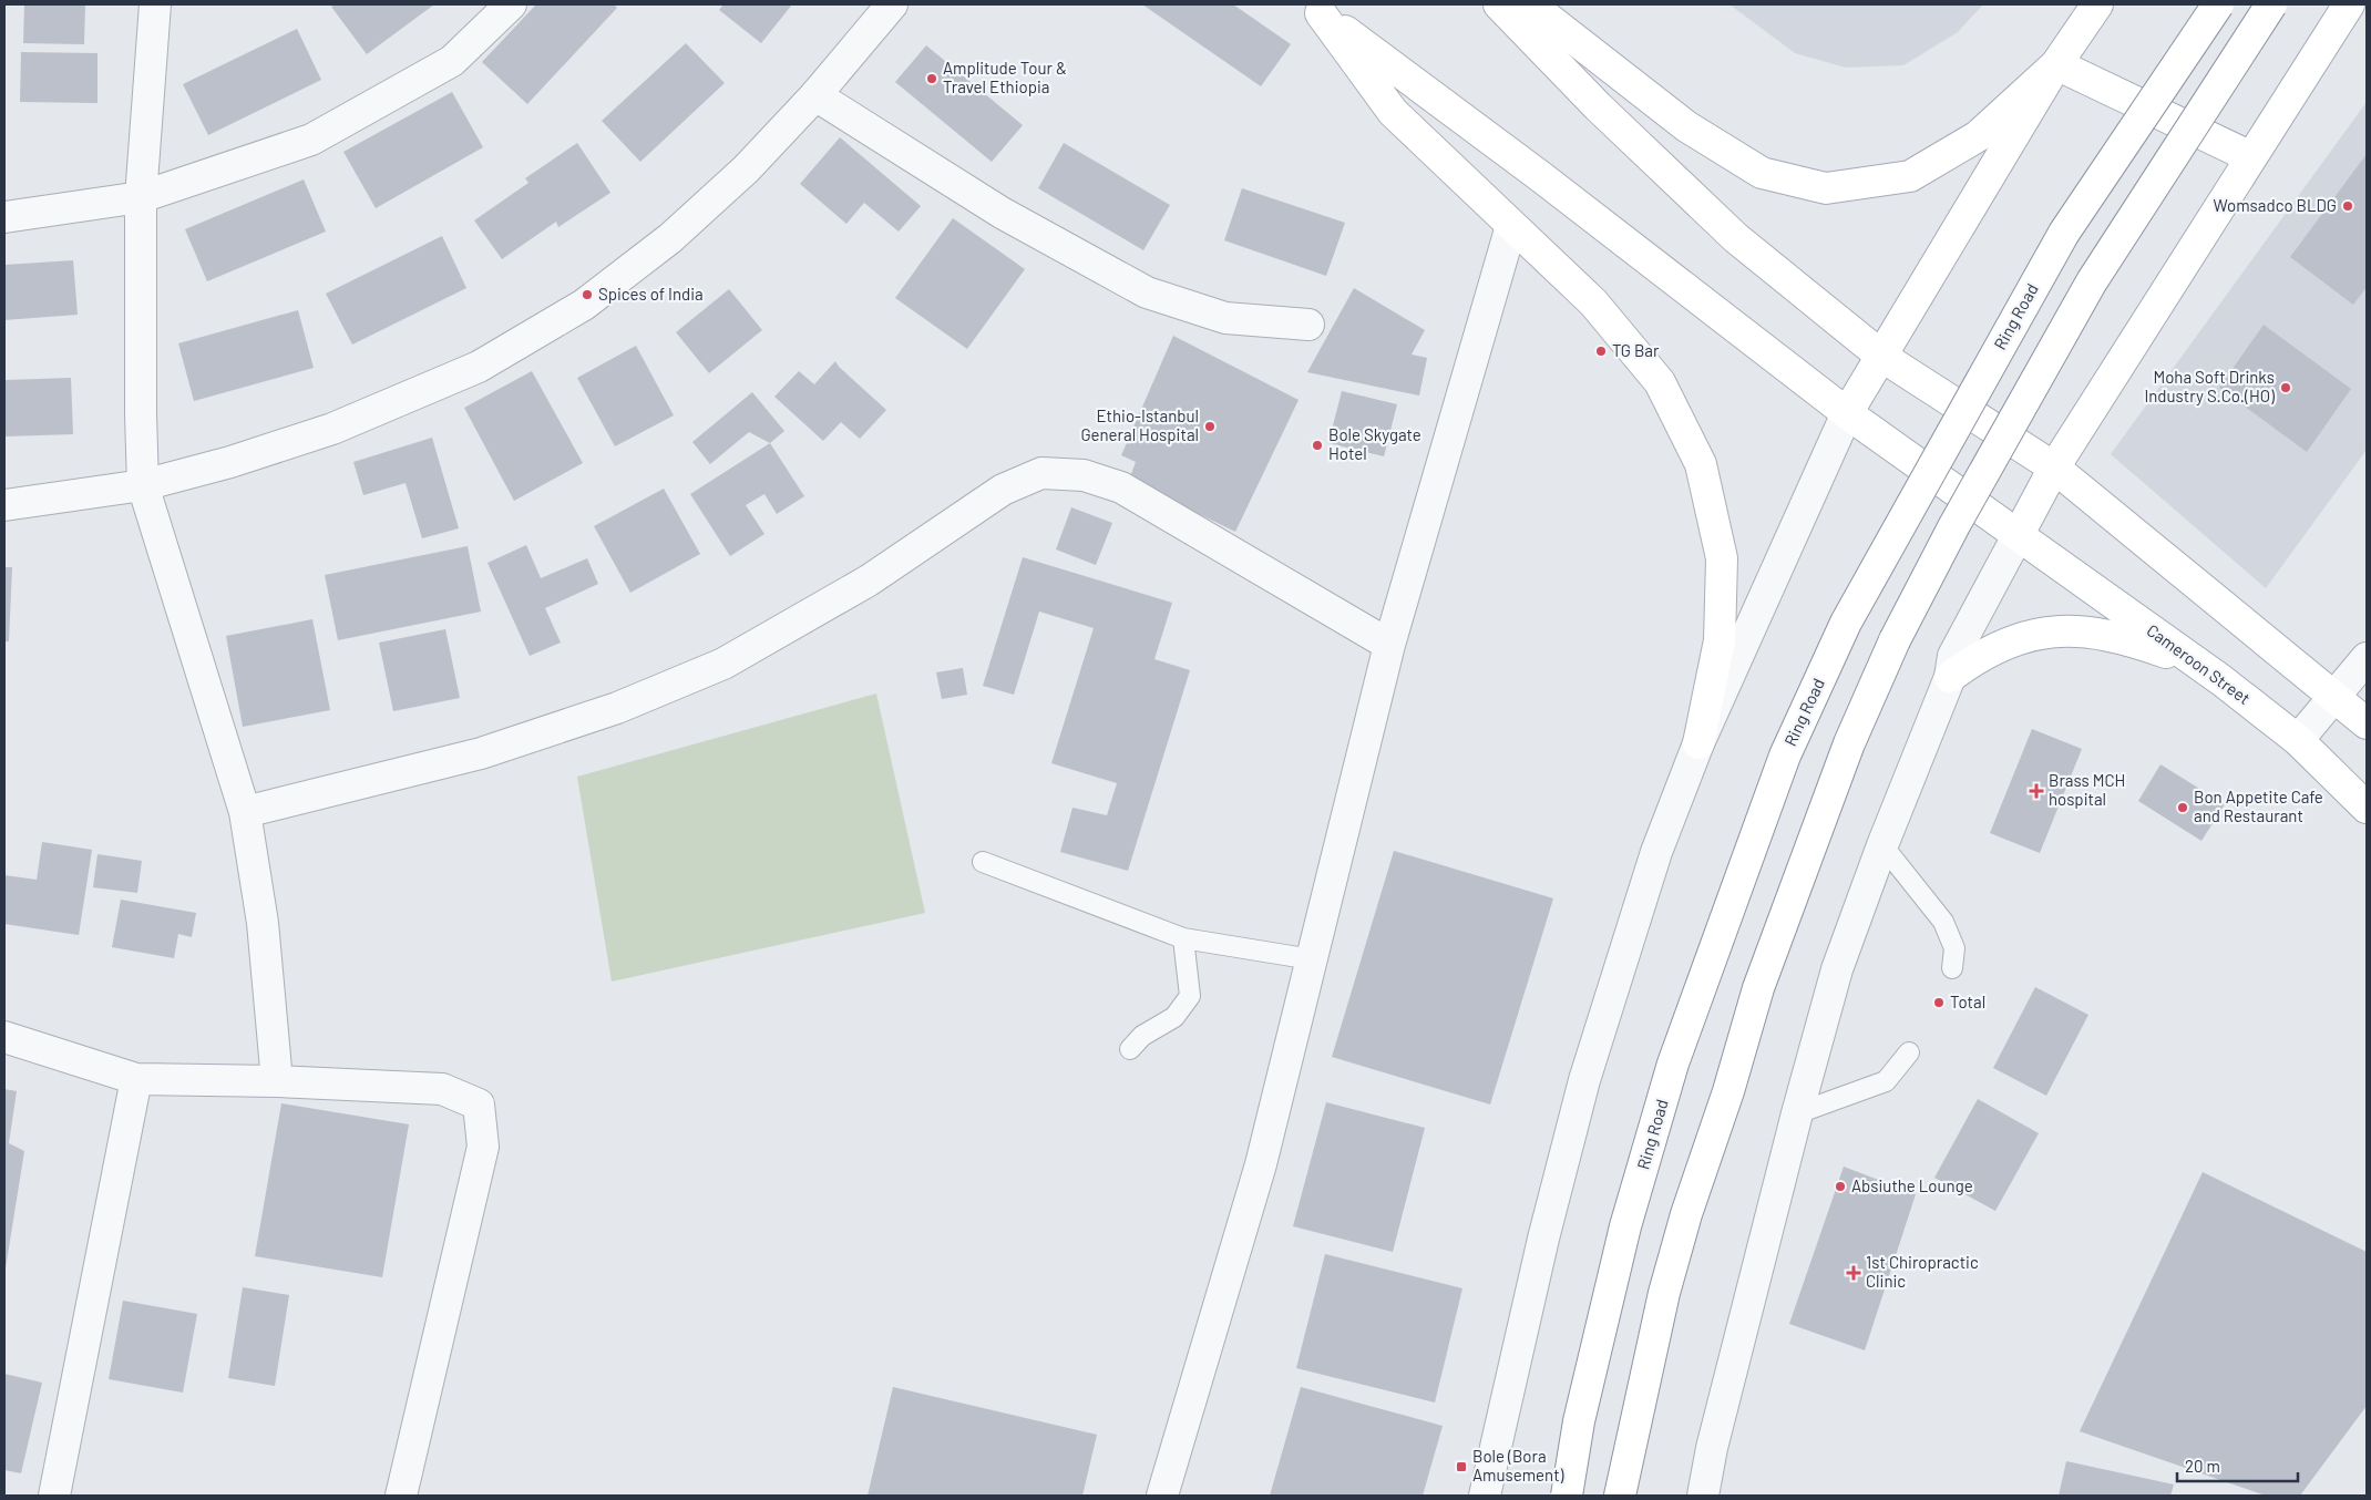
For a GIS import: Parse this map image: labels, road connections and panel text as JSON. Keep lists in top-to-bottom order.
{
  "streets": {
    "main road": ["Ring Road", "Cameroon Street"]
  },
  "places": {
    "other": [
      "Amplitude Tour & Travel Ethiopia",
      "Womsadco BLDG",
      "Spices of India",
      "TG Bar",
      "Moha Soft Drinks Industry S.Co.(HO)",
      "Ethio-Istanbul General Hospital",
      "Bole Skygate Hotel",
      "Bon Appetite Cafe and Restaurant",
      "Total",
      "Absiuthe Lounge"
    ],
    "health": ["Brass MCH hospital", "1st Chiropractic Clinic"],
    "transit": ["Bole (Bora Amusement)"]
  },
  "scale_bar": "20 m"
}
